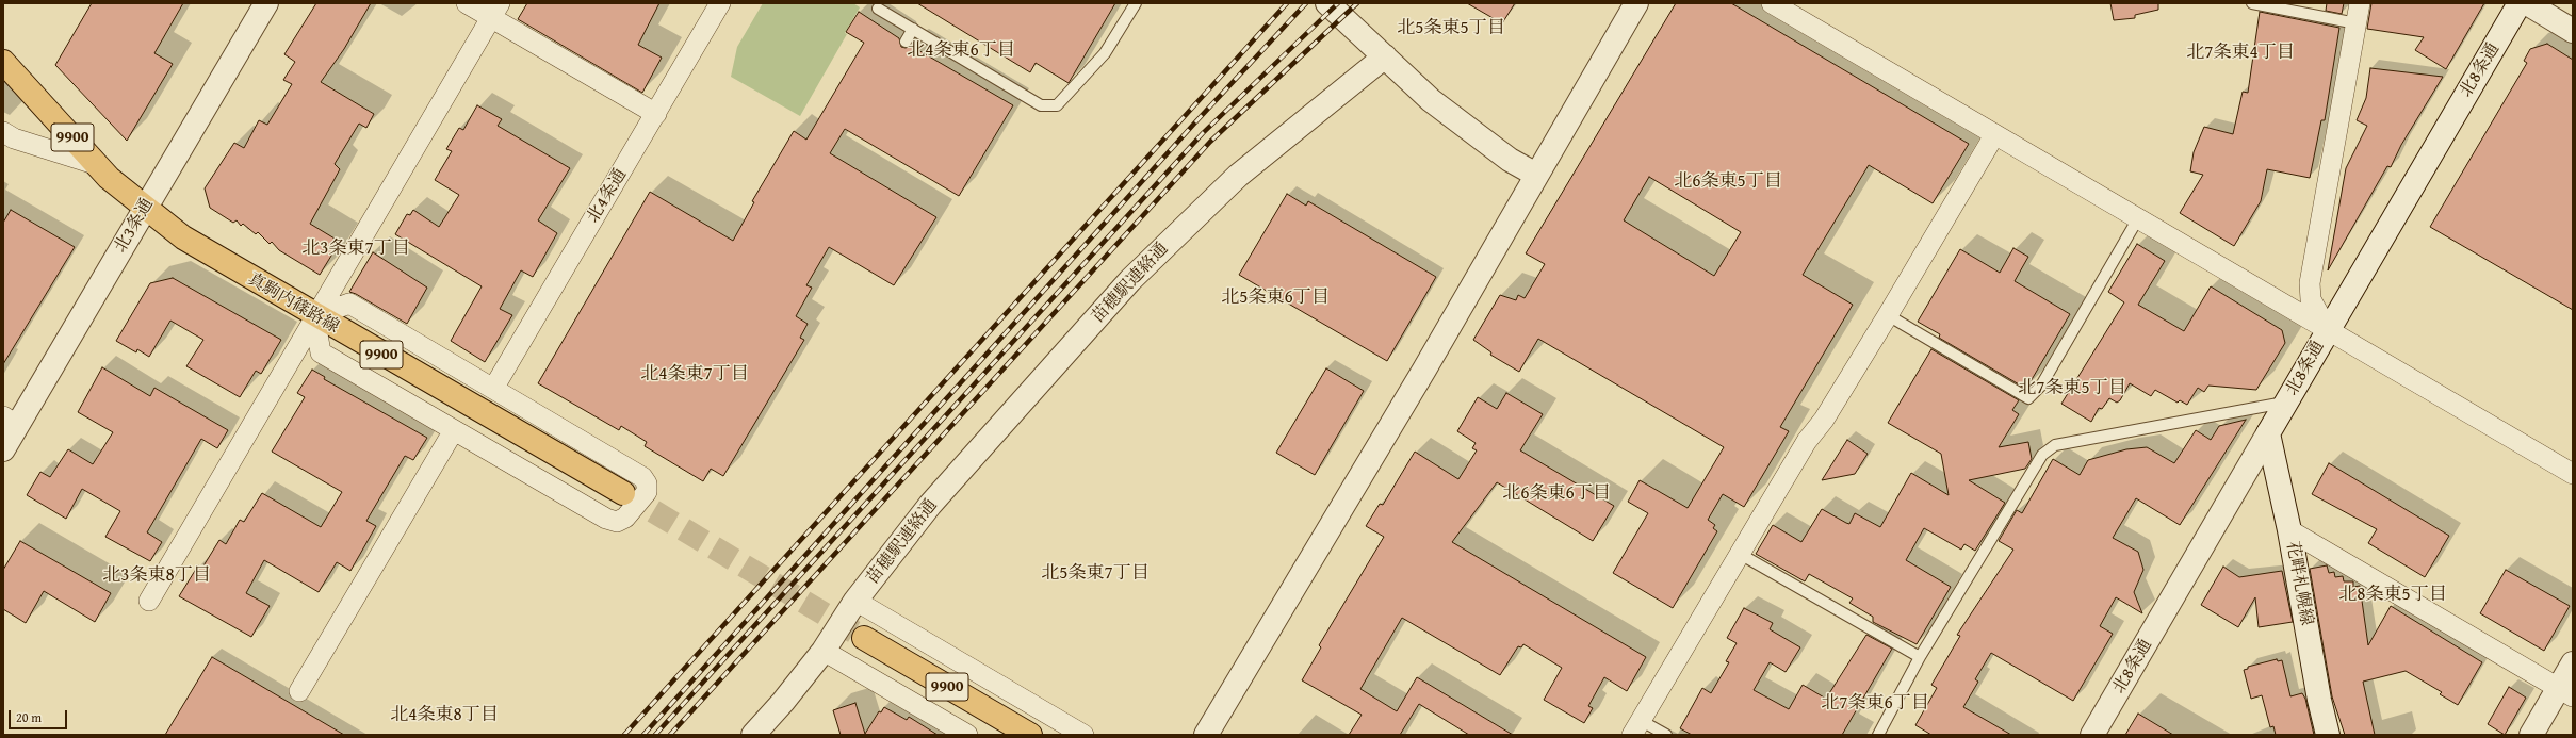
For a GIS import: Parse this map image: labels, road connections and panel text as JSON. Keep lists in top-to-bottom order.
{
  "streets": {
    "main road": ["9900", "真駒内篠路線"],
    "street": [
      "北8条通",
      "北4条通",
      "北3条通",
      "苗穂駅連絡通",
      "花畔札幌線"
    ]
  },
  "crossings": [
    ["北8条通", "花畔札幌線"],
    ["北3条通", "真駒内篠路線"]
  ],
  "districts": [
    "北5条東5丁目",
    "北4条東6丁目",
    "北7条東4丁目",
    "北6条東5丁目",
    "北3条東7丁目",
    "北5条東6丁目",
    "北4条東7丁目",
    "北7条東5丁目",
    "北6条東6丁目",
    "北5条東7丁目",
    "北3条東8丁目",
    "北8条東5丁目",
    "北7条東6丁目",
    "北4条東8丁目"
  ],
  "scale_bar": "20 m"
}
